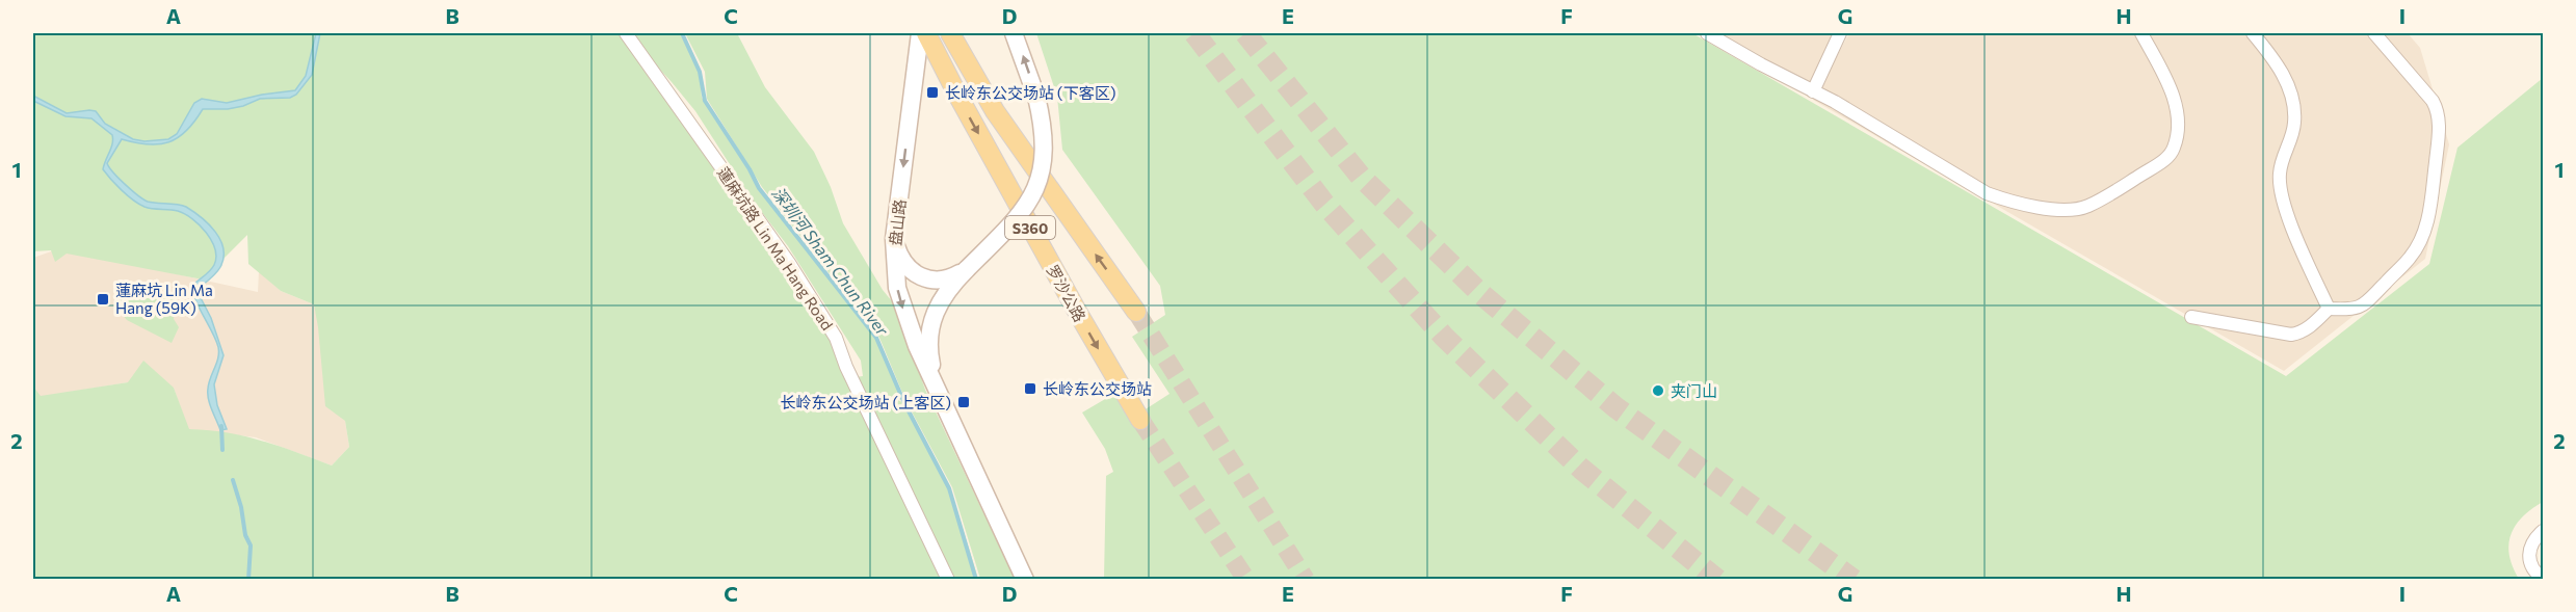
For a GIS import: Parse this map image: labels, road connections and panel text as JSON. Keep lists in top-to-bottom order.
{
  "streets": {
    "main road": ["盘山路", "S360", "罗沙公路"],
    "street": ["蓮麻坑路 Lin Ma Hang Road"]
  },
  "water": ["深圳河 Sham Chun River"],
  "places": {
    "transit": [
      "长岭东公交场站 (下客区)",
      "蓮麻坑 Lin Ma Hang (59K)",
      "长岭东公交场站",
      "长岭东公交场站 (上客区)"
    ],
    "other": ["夹门山"]
  },
  "grid": {
    "columns": [
      "A",
      "B",
      "C",
      "D",
      "E",
      "F",
      "G",
      "H",
      "I"
    ],
    "rows": ["1", "2"]
  }
}
